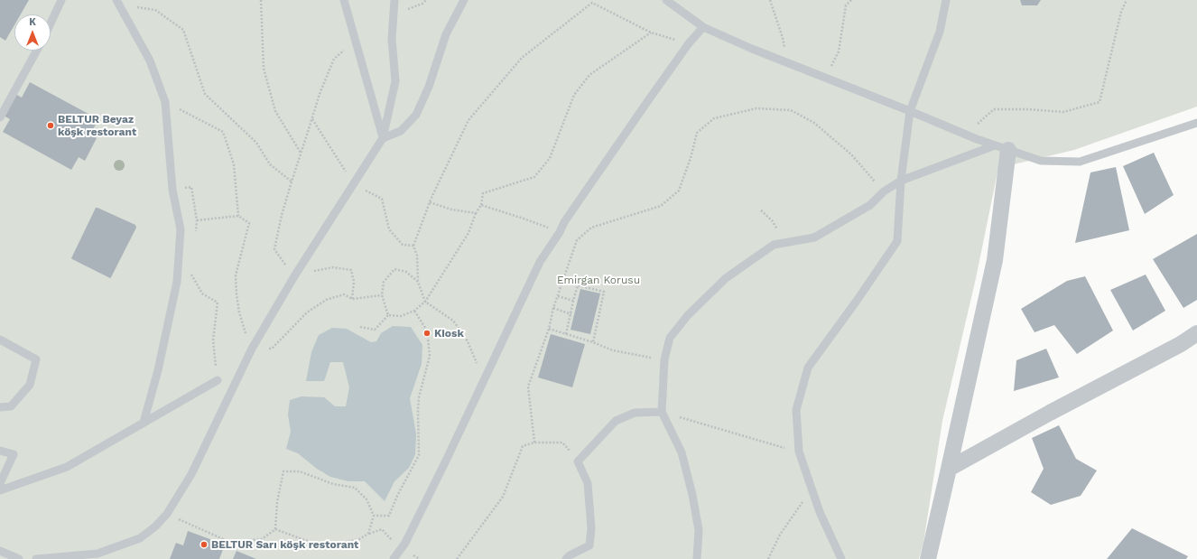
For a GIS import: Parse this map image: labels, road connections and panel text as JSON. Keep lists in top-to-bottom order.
{
  "parks": ["Emirgan Korusu"],
  "places": ["BELTUR Beyaz köşk restorant", "Kiosk", "BELTUR Sarı köşk restorant"],
  "north": "top"
}
